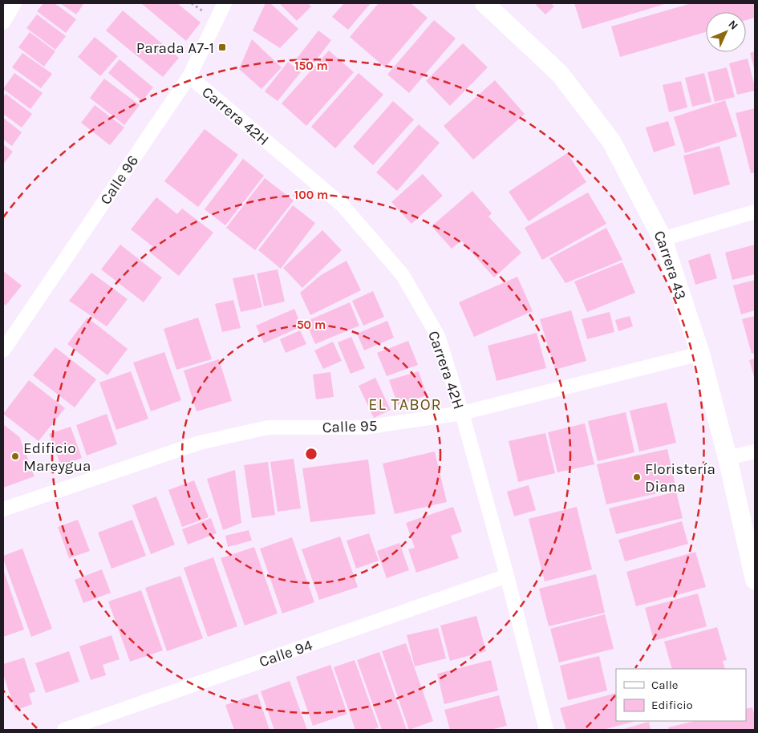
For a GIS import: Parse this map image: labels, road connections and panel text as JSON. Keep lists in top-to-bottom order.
{
  "streets": {
    "street": [
      "Carrera 42H",
      "Calle 96",
      "Carrera 43",
      "Calle 95",
      "Calle 94"
    ]
  },
  "crossings": [
    ["Carrera 42H", "Calle 96"],
    ["Carrera 42H", "Calle 95"],
    ["Carrera 42H", "Calle 94"],
    ["Carrera 43", "Calle 95"]
  ],
  "districts": ["EL TABOR"],
  "places": {
    "transit": ["Parada A7-1"],
    "other": ["Edificio Mareygua", "Floristería Diana"]
  },
  "legend": ["Calle", "Edificio"],
  "north": "top right",
  "rings": ["150 m", "100 m", "50 m"]
}
